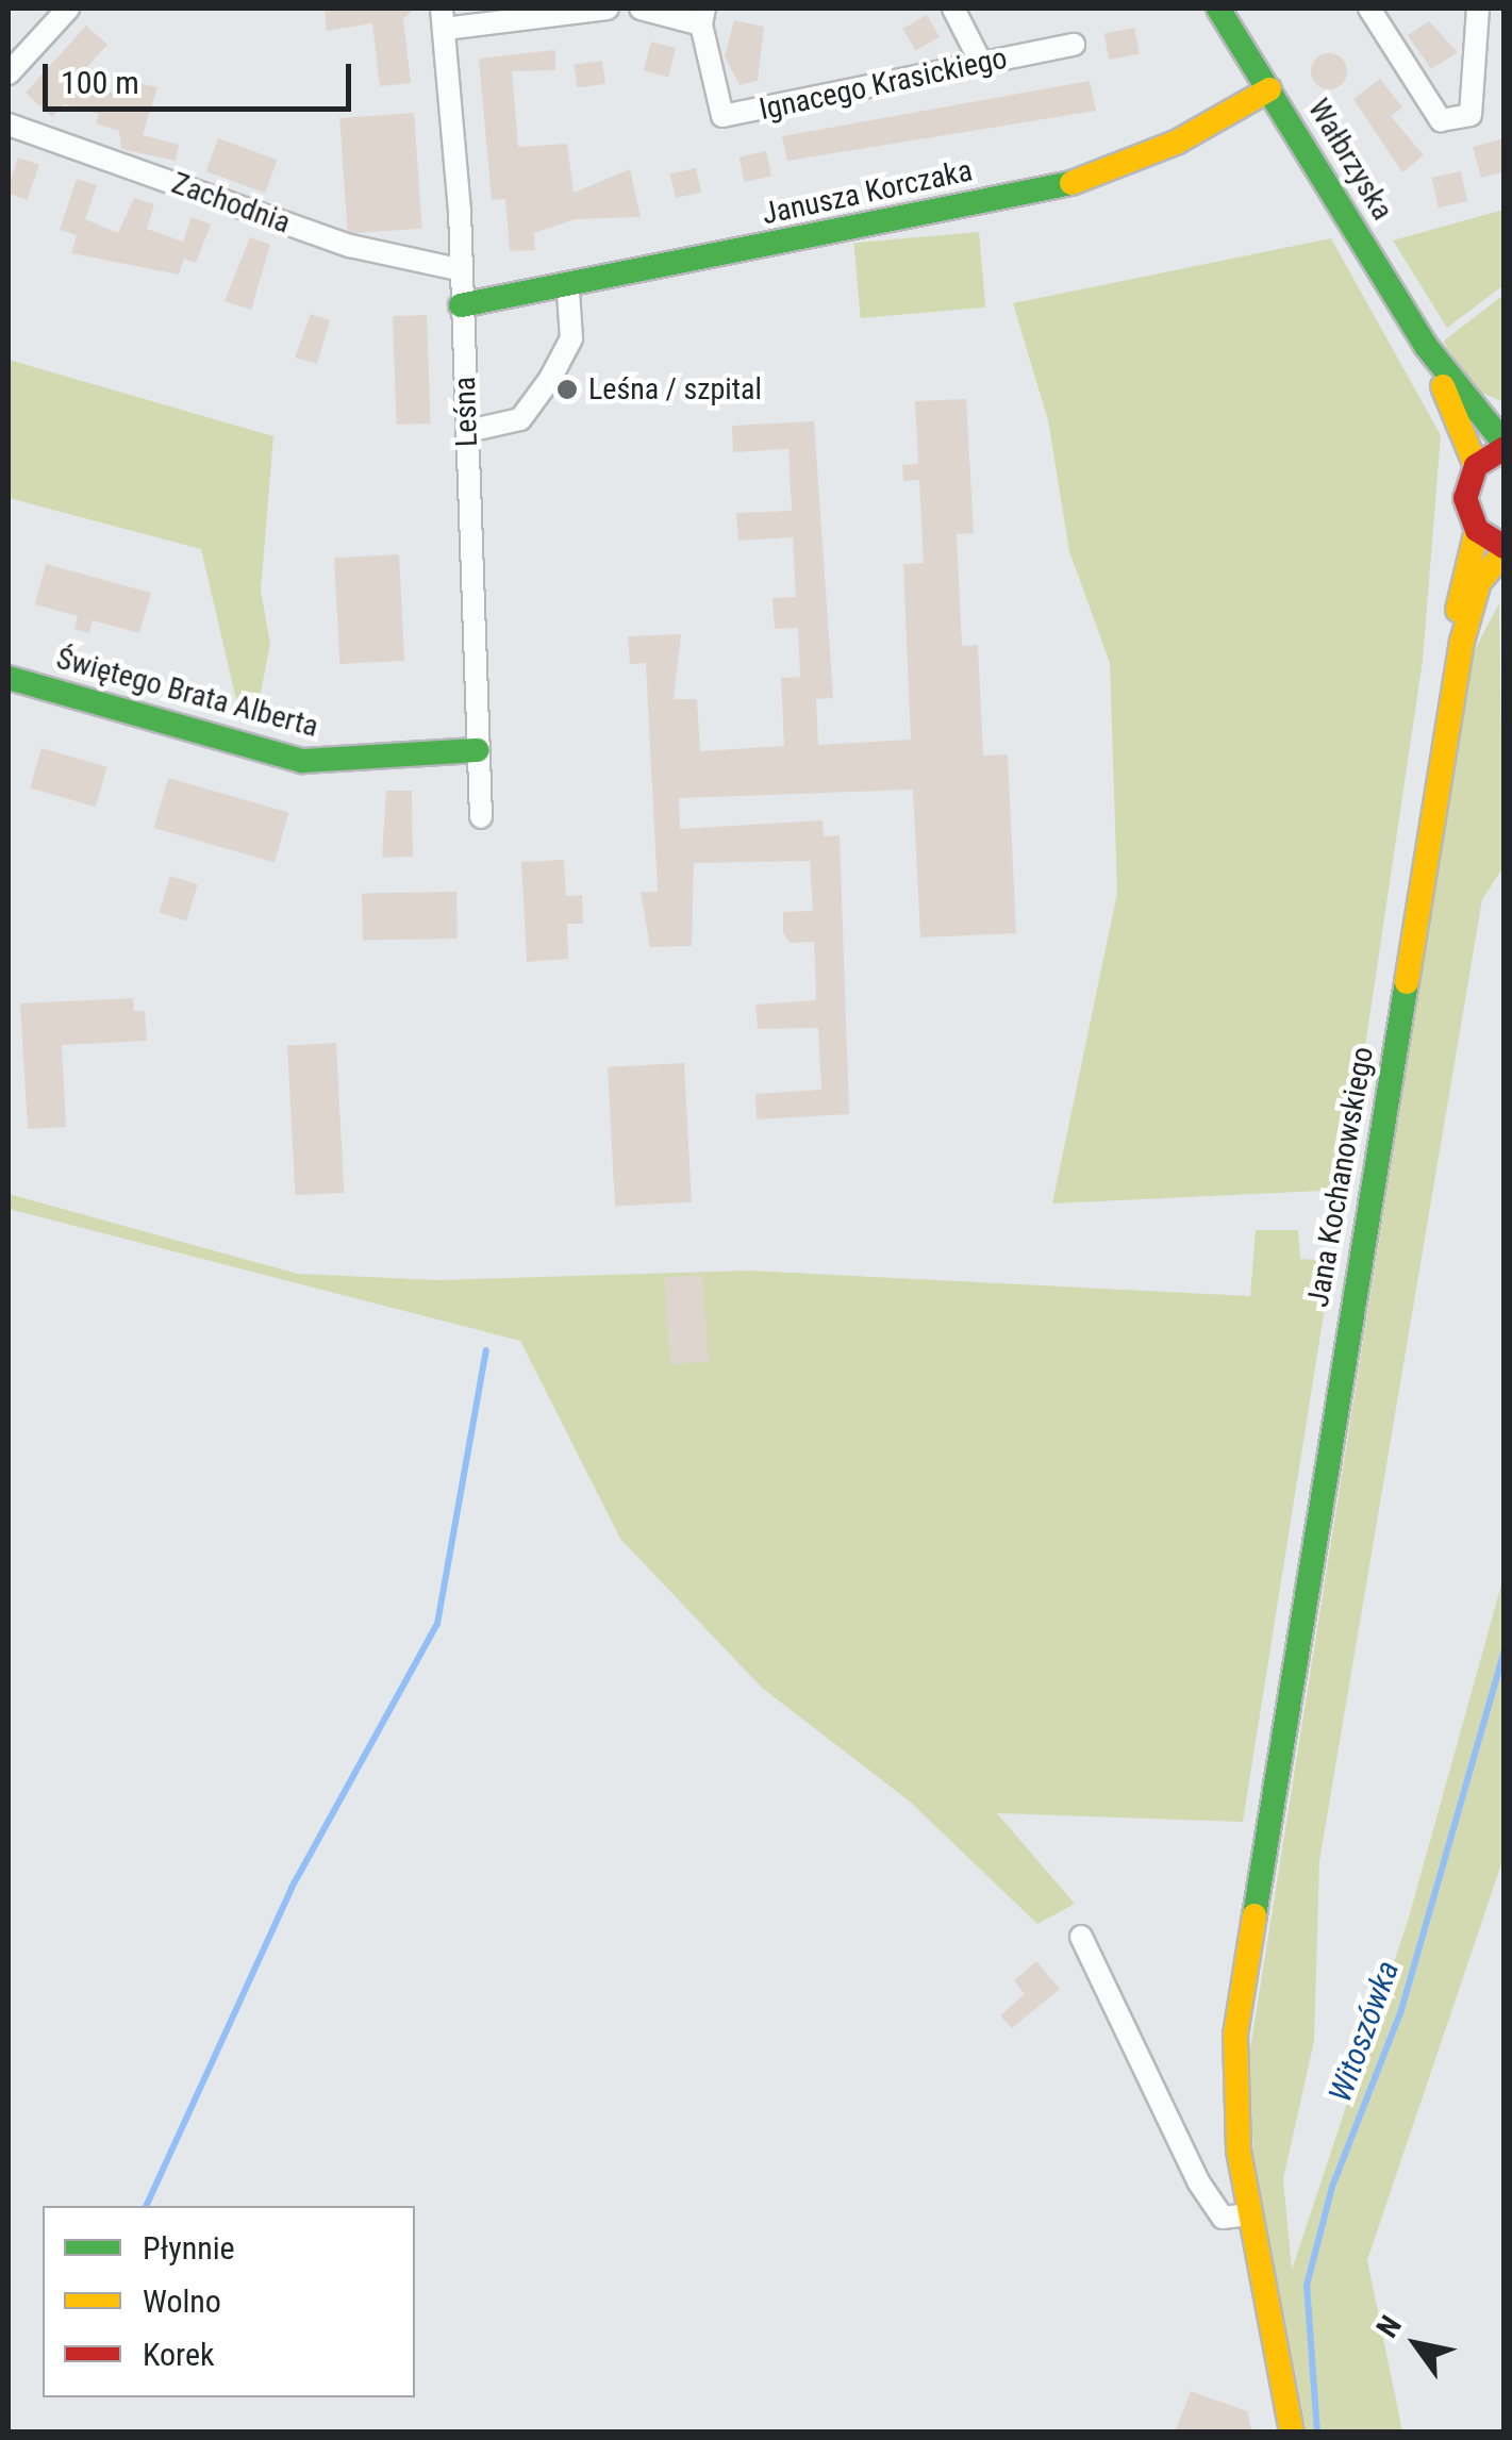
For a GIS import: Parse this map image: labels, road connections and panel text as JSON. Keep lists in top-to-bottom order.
{
  "streets": {
    "street": [
      "Ignacego Krasickiego",
      "Wałbrzyska",
      "Janusza Korczaka",
      "Zachodnia",
      "Leśna",
      "Świętego Brata Alberta",
      "Jana Kochanowskiego"
    ]
  },
  "crossings": [
    ["Wałbrzyska", "Janusza Korczaka"],
    ["Janusza Korczaka", "Leśna"],
    ["Zachodnia", "Leśna"],
    ["Leśna", "Świętego Brata Alberta"]
  ],
  "water": ["Witoszówka"],
  "places": ["Leśna / szpital"],
  "legend": ["Płynnie", "Wolno", "Korek"],
  "scale_bar": "100 m",
  "north": "top left"
}
